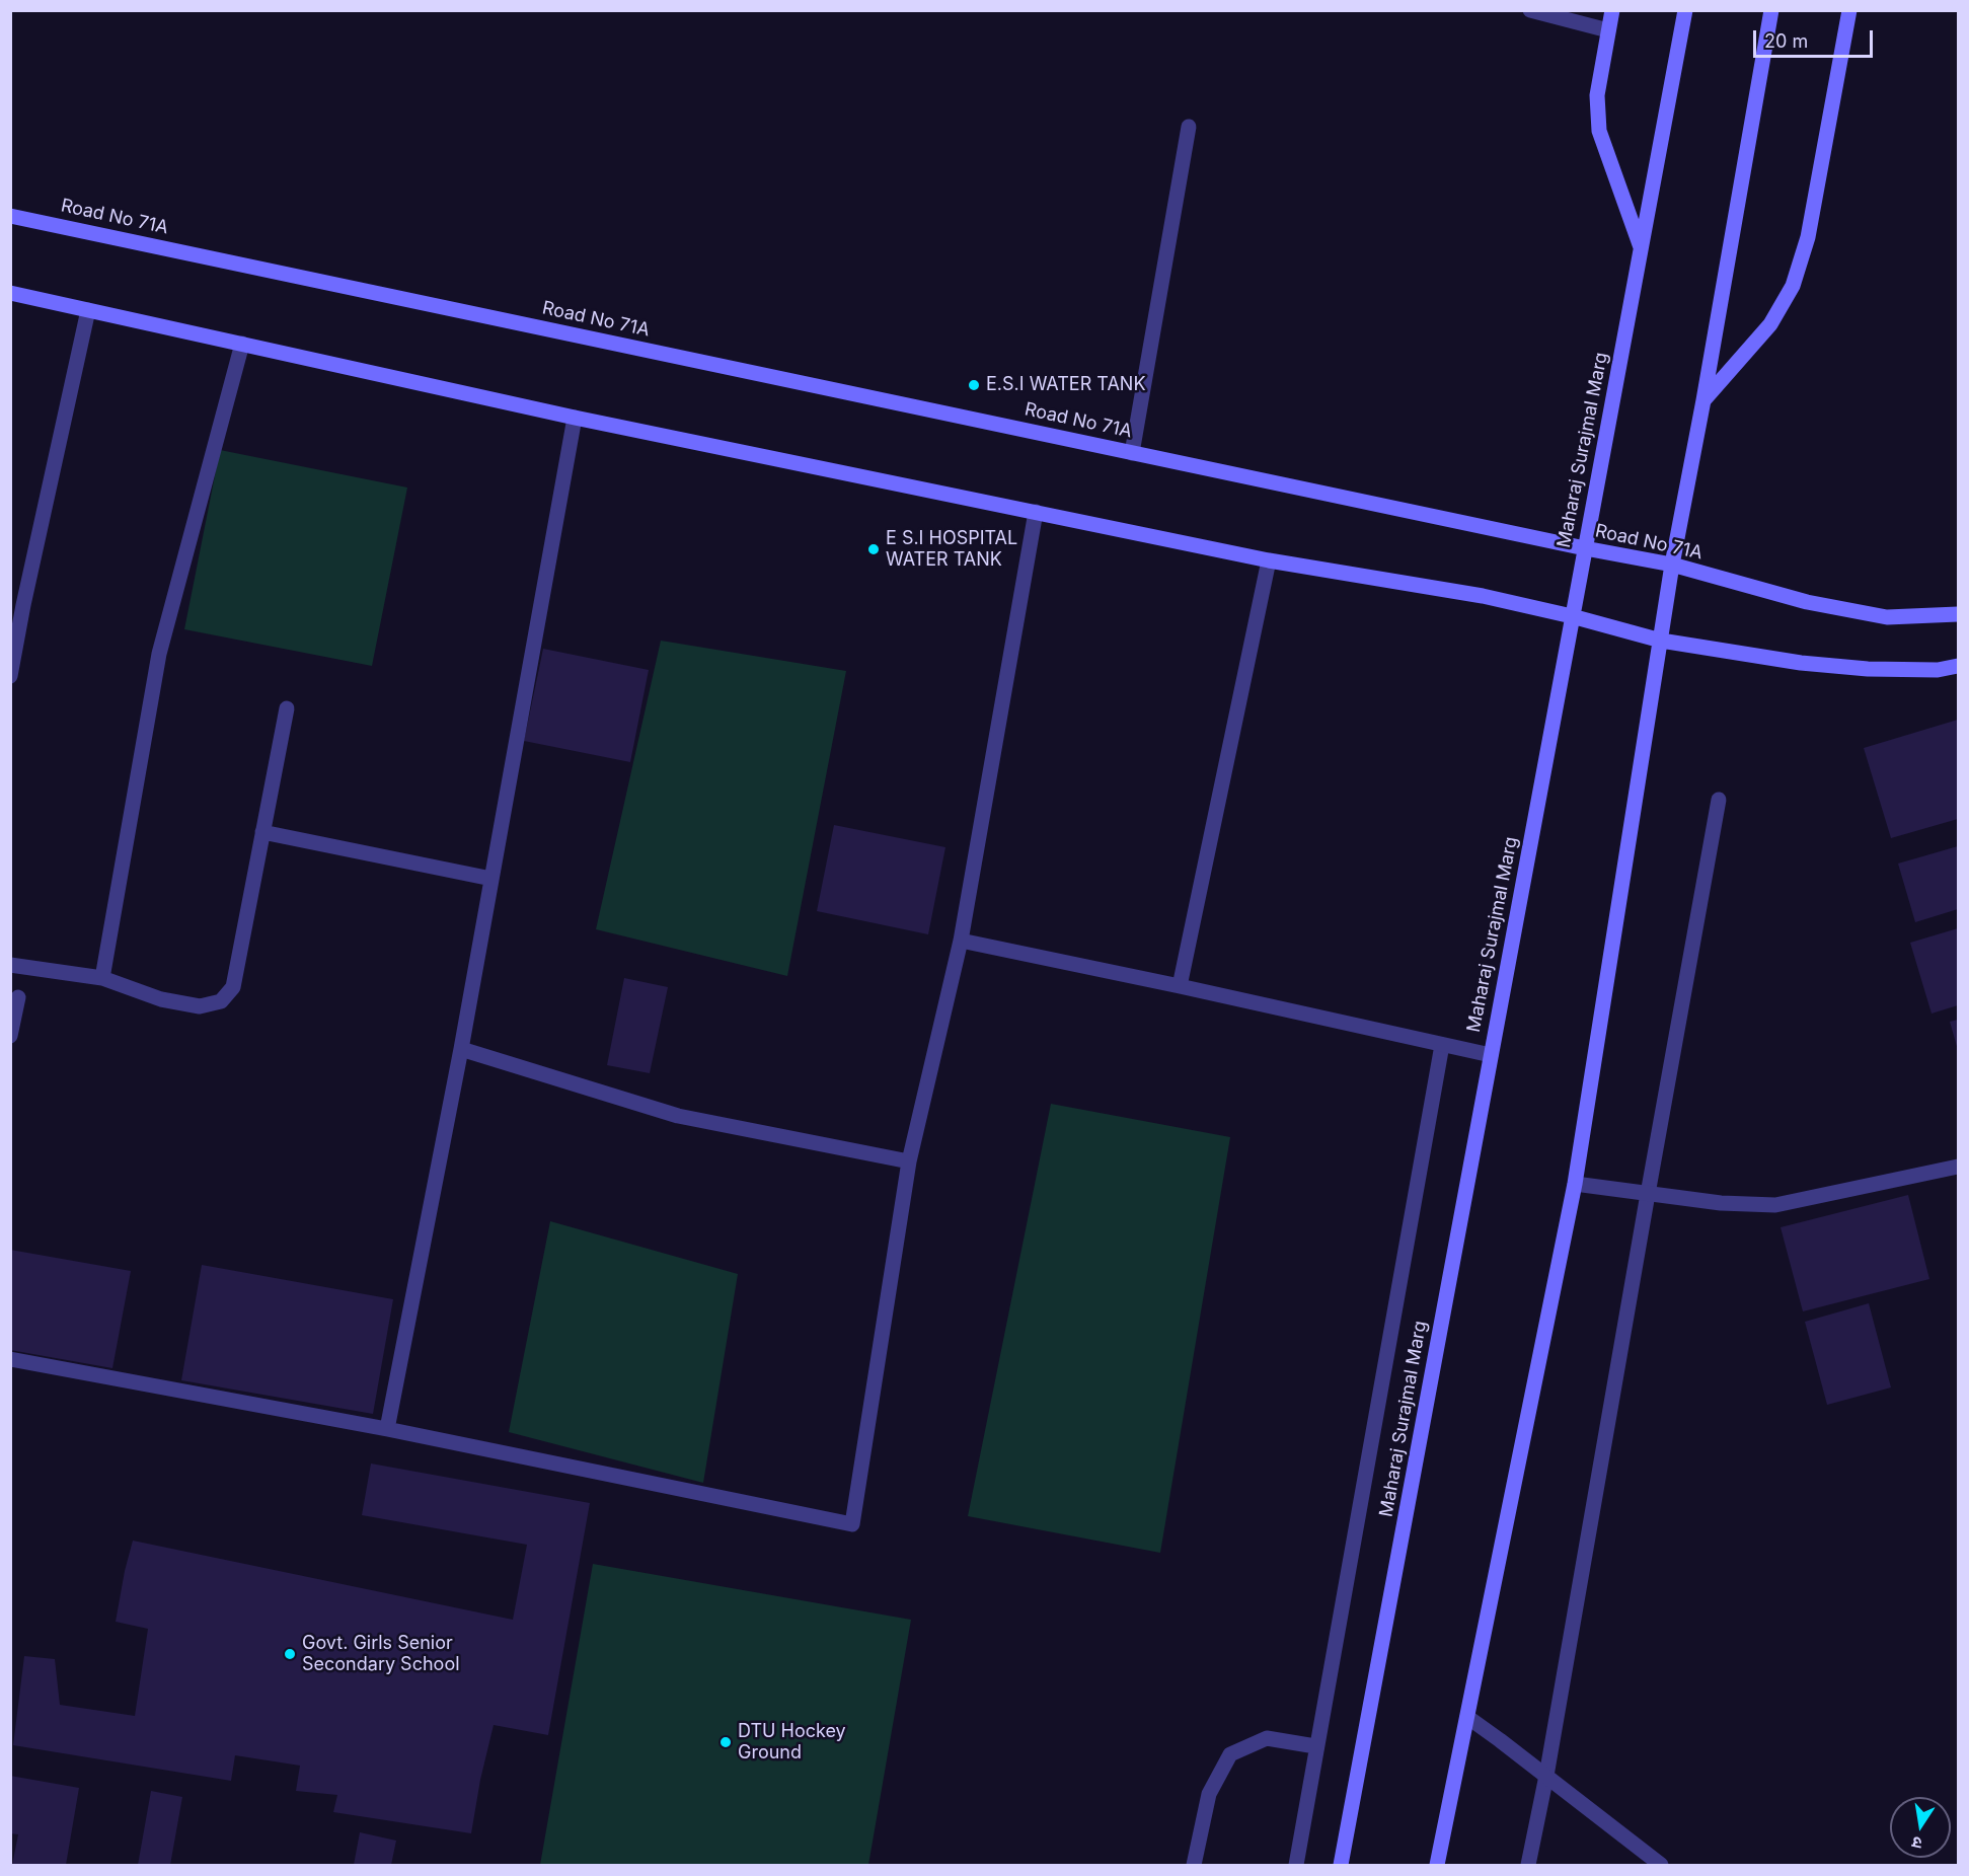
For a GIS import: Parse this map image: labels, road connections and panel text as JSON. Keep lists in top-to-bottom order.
{
  "streets": {
    "street": ["Road No 71A", "Maharaj Surajmal Marg"]
  },
  "crossings": [
    ["Road No 71A", "Maharaj Surajmal Marg"]
  ],
  "places": [
    "E.S.I WATER TANK",
    "E S.I HOSPITAL WATER TANK",
    "Govt. Girls Senior Secondary School",
    "DTU Hockey Ground"
  ],
  "scale_bar": "20 m",
  "north": "bottom"
}
